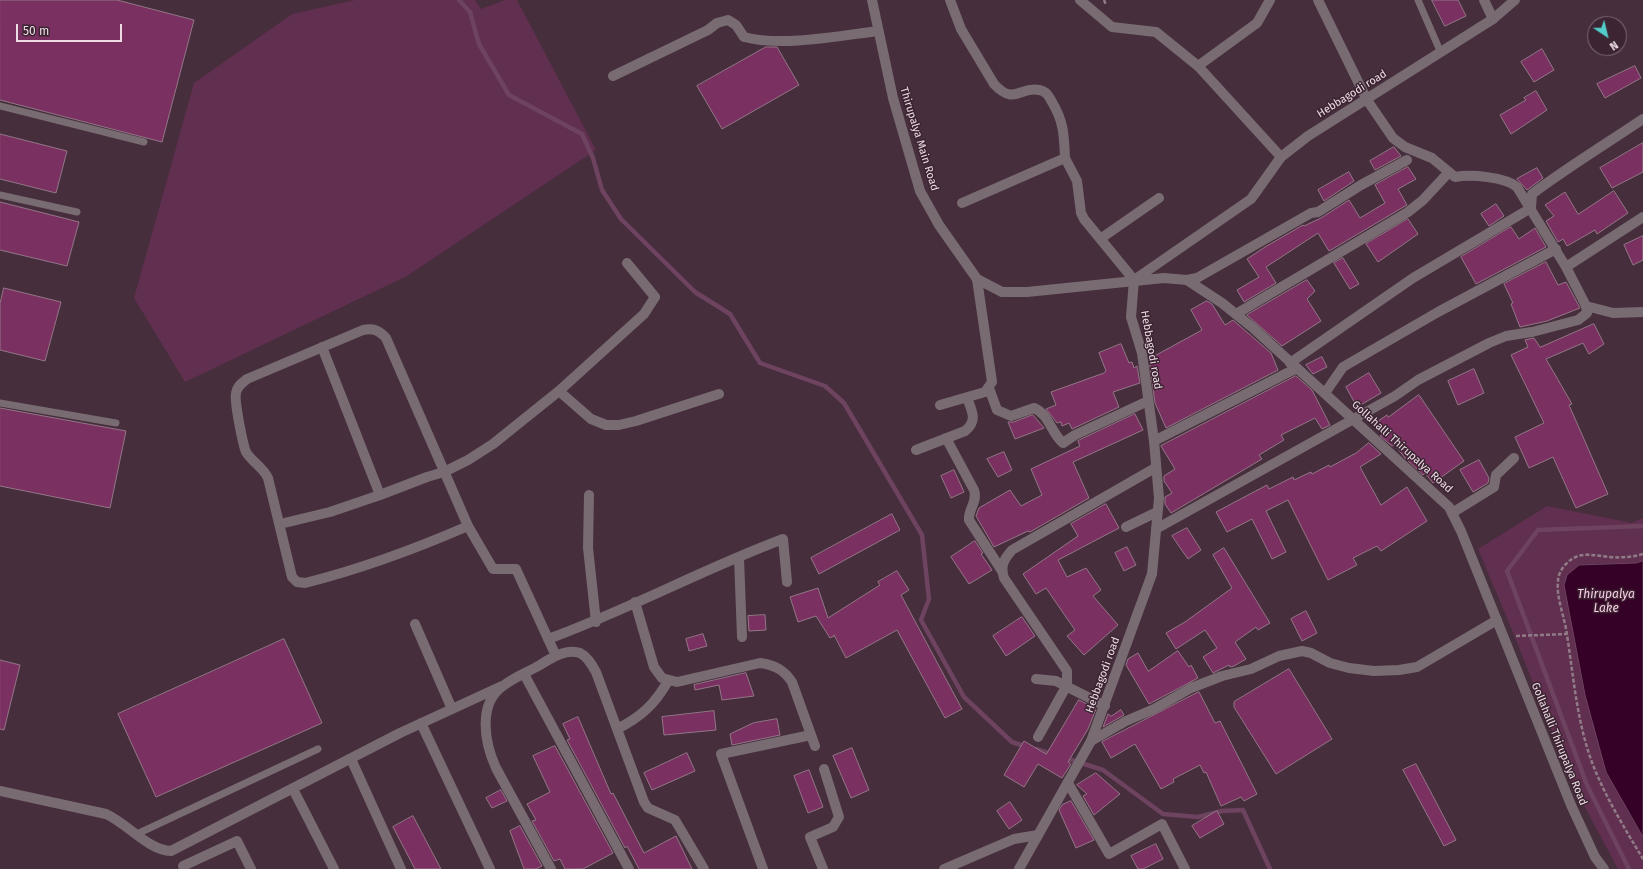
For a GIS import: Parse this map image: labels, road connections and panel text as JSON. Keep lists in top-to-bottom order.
{
  "streets": {
    "street": ["Hebbagodi road", "Thirupalya Main Road", "Gollahalli Thirupalya Road"]
  },
  "crossings": [
    ["Hebbagodi road", "Thirupalya Main Road"],
    ["Hebbagodi road", "Gollahalli Thirupalya Road"],
    ["Thirupalya Main Road", "Gollahalli Thirupalya Road"]
  ],
  "water": ["Thirupalya Lake"],
  "scale_bar": "50 m",
  "north": "bottom right"
}
